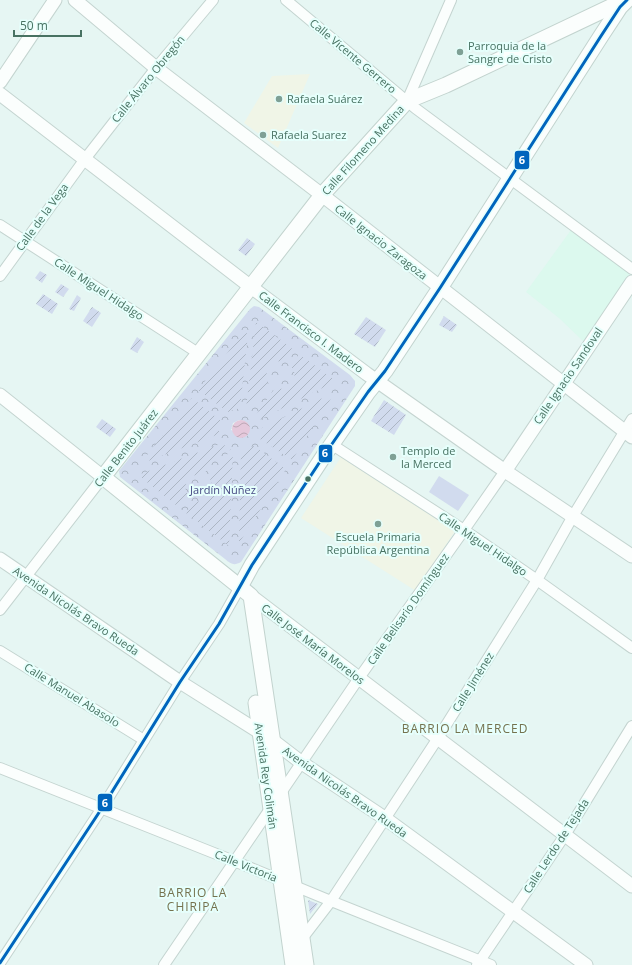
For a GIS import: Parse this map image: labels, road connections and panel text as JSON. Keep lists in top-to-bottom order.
{
  "streets": {
    "main road": [
      "Calle Filomeno Medina",
      "Calle Benito Juárez",
      "Calle José María Morelos",
      "Avenida Rey Colimán"
    ],
    "street": [
      "Calle Vicente Gerrero",
      "Calle Álvaro Obregón",
      "Calle de la Vega",
      "Calle Ignacio Zaragoza",
      "Calle Miguel Hidalgo",
      "Calle Francisco I. Madero",
      "Calle Ignacio Sandoval",
      "Calle Belisario Domínguez",
      "Avenida Nicolás Bravo Rueda",
      "Calle Jiménez",
      "Calle Manuel Abasolo",
      "Calle Lerdo de Tejada",
      "Calle Victoria"
    ]
  },
  "crossings": [
    ["Calle Vicente Gerrero", "Calle Filomeno Medina"],
    ["Calle Álvaro Obregón", "Calle de la Vega"],
    ["Calle Álvaro Obregón", "Calle Ignacio Zaragoza"],
    ["Calle Álvaro Obregón", "Calle Francisco I. Madero"],
    ["Calle Filomeno Medina", "Calle Ignacio Zaragoza"],
    ["Calle Filomeno Medina", "Calle Francisco I. Madero"],
    ["Calle Filomeno Medina", "Calle Benito Juárez"],
    ["Calle de la Vega", "Calle Miguel Hidalgo"],
    ["Calle de la Vega", "Calle Francisco I. Madero"],
    ["Calle Ignacio Zaragoza", "Calle Ignacio Sandoval"],
    ["Calle Ignacio Zaragoza", "Calle Jiménez"],
    ["Calle Miguel Hidalgo", "Calle Benito Juárez"],
    ["Calle Miguel Hidalgo", "Calle Belisario Domínguez"],
    ["Calle Miguel Hidalgo", "Calle Jiménez"],
    ["Calle Francisco I. Madero", "Calle Ignacio Sandoval"],
    ["Calle Francisco I. Madero", "Calle Benito Juárez"],
    ["Calle Francisco I. Madero", "Calle Belisario Domínguez"],
    ["Calle Francisco I. Madero", "Calle Jiménez"],
    ["Calle Ignacio Sandoval", "Calle Belisario Domínguez"],
    ["Calle Benito Juárez", "Avenida Nicolás Bravo Rueda"],
    ["Calle Benito Juárez", "Calle José María Morelos"],
    ["Calle Belisario Domínguez", "Avenida Nicolás Bravo Rueda"],
    ["Calle Belisario Domínguez", "Calle José María Morelos"],
    ["Calle Belisario Domínguez", "Avenida Rey Colimán"],
    ["Calle Belisario Domínguez", "Calle Victoria"],
    ["Avenida Nicolás Bravo Rueda", "Calle Jiménez"],
    ["Avenida Nicolás Bravo Rueda", "Avenida Rey Colimán"],
    ["Avenida Nicolás Bravo Rueda", "Calle Lerdo de Tejada"],
    ["Calle José María Morelos", "Calle Jiménez"],
    ["Calle José María Morelos", "Avenida Rey Colimán"],
    ["Calle José María Morelos", "Calle Lerdo de Tejada"],
    ["Calle Jiménez", "Avenida Rey Colimán"],
    ["Calle Jiménez", "Calle Victoria"],
    ["Avenida Rey Colimán", "Calle Victoria"],
    ["Calle Lerdo de Tejada", "Calle Victoria"]
  ],
  "districts": ["BARRIO LA MERCED", "BARRIO LA CHIRIPA"],
  "parks": ["Jardín Núñez"],
  "places": [
    "Parroquia de la Sangre de Cristo",
    "Rafaela Suárez",
    "Rafaela Suarez",
    "Templo de la Merced",
    "Escuela Primaria República Argentina"
  ],
  "lines": ["transit line 6"],
  "scale_bar": "50 m"
}
